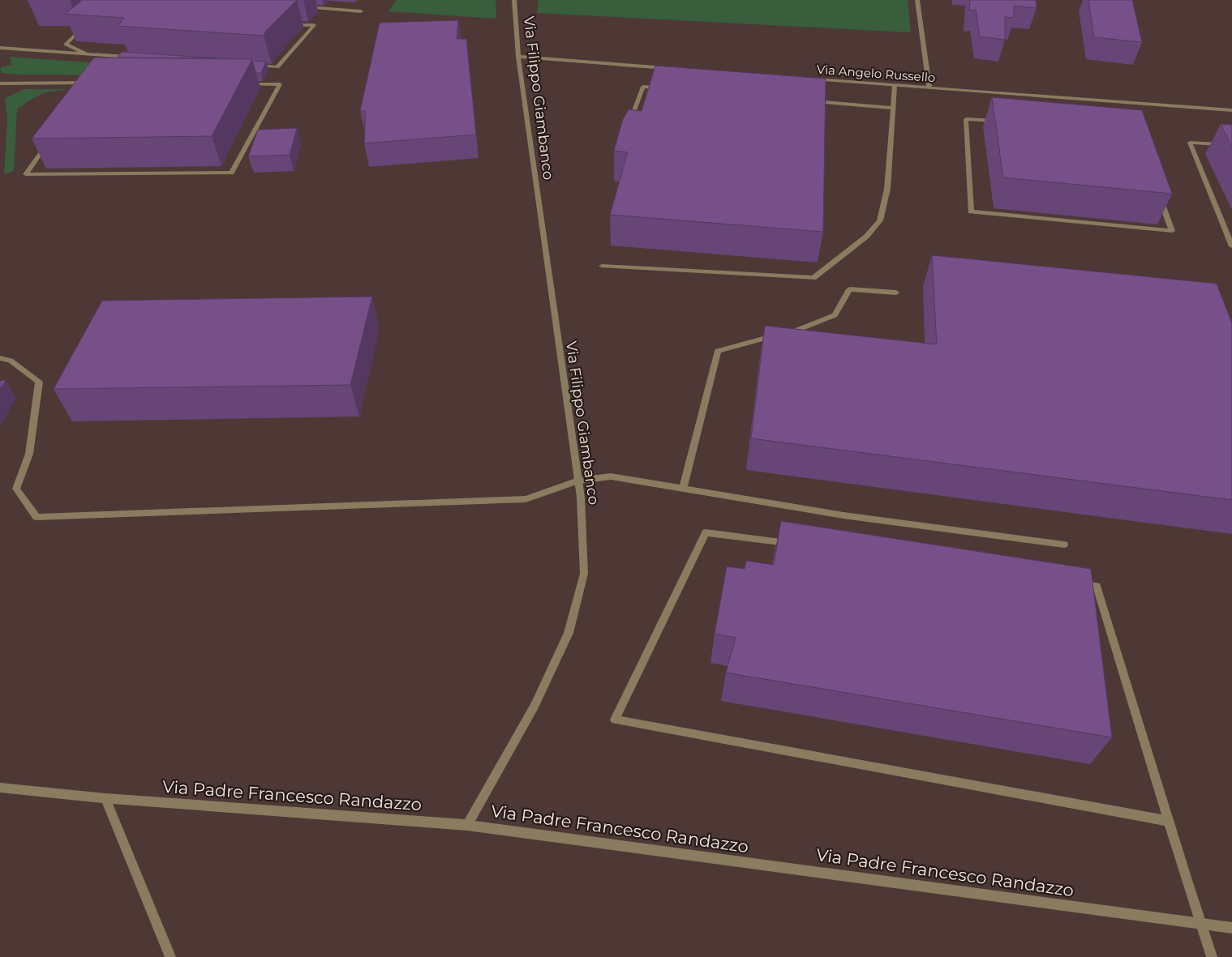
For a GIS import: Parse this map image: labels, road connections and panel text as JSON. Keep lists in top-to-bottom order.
{
  "streets": {
    "street": ["Via Angelo Russello", "Via Filippo Giambanco", "Via Padre Francesco Randazzo"]
  },
  "crossings": [
    ["Via Filippo Giambanco", "Via Padre Francesco Randazzo"]
  ]
}
